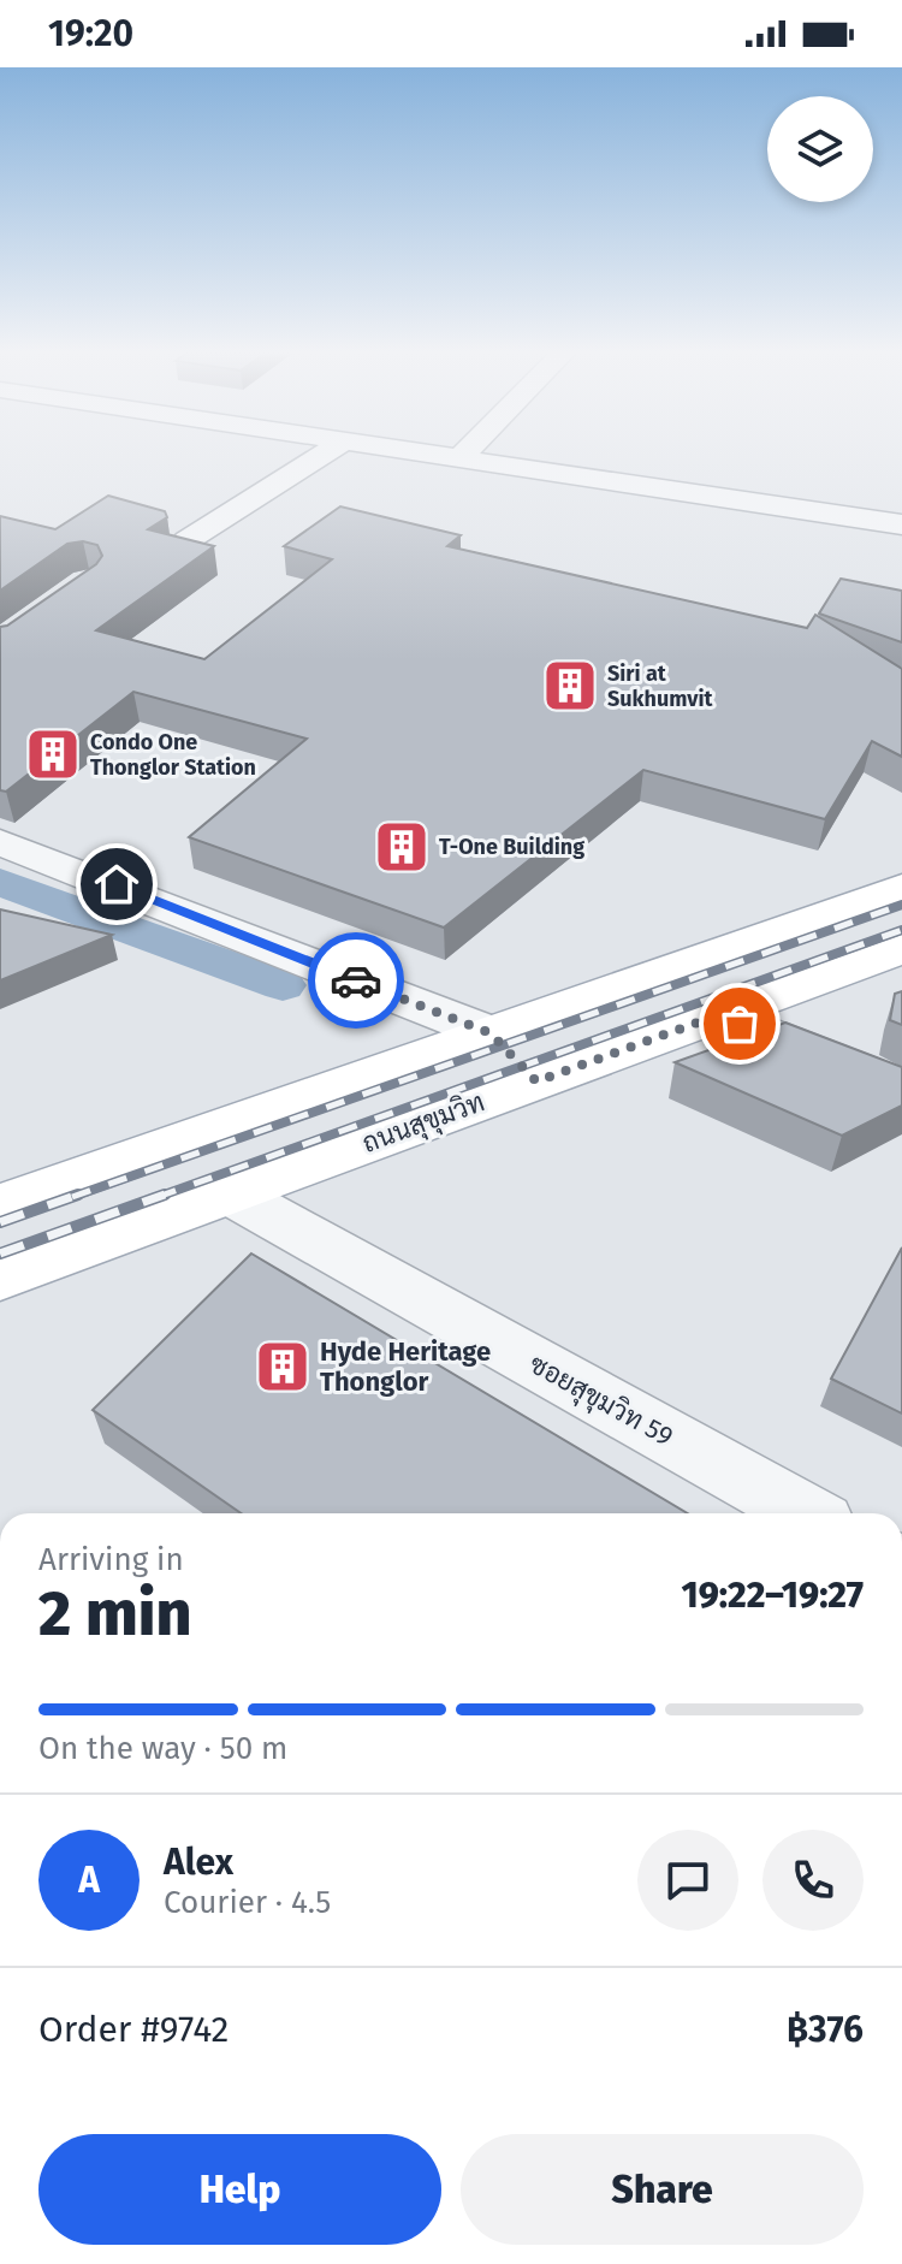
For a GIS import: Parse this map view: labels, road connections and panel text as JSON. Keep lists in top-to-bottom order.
{
  "streets": {
    "main road": ["ถนนสุขุมวิท"],
    "street": ["ซอยสุขุมวิท 59"]
  },
  "crossings": [
    ["ถนนสุขุมวิท", "ซอยสุขุมวิท 59"]
  ],
  "places": {
    "building": [
      "Siri at Sukhumvit",
      "Condo One Thonglor Station",
      "T-One Building",
      "Hyde Heritage Thonglor"
    ]
  },
  "page": {
    "status": "19:20",
    "heading": ["2 min", "Arriving in", "19:22–19:27"],
    "panel": [
      "Alex",
      "Courier · 4.5",
      "Order #9742",
      "฿376"
    ],
    "bar": "On the way · 50 m",
    "round": "A",
    "buttons": ["Help", "Share"]
  }
}
